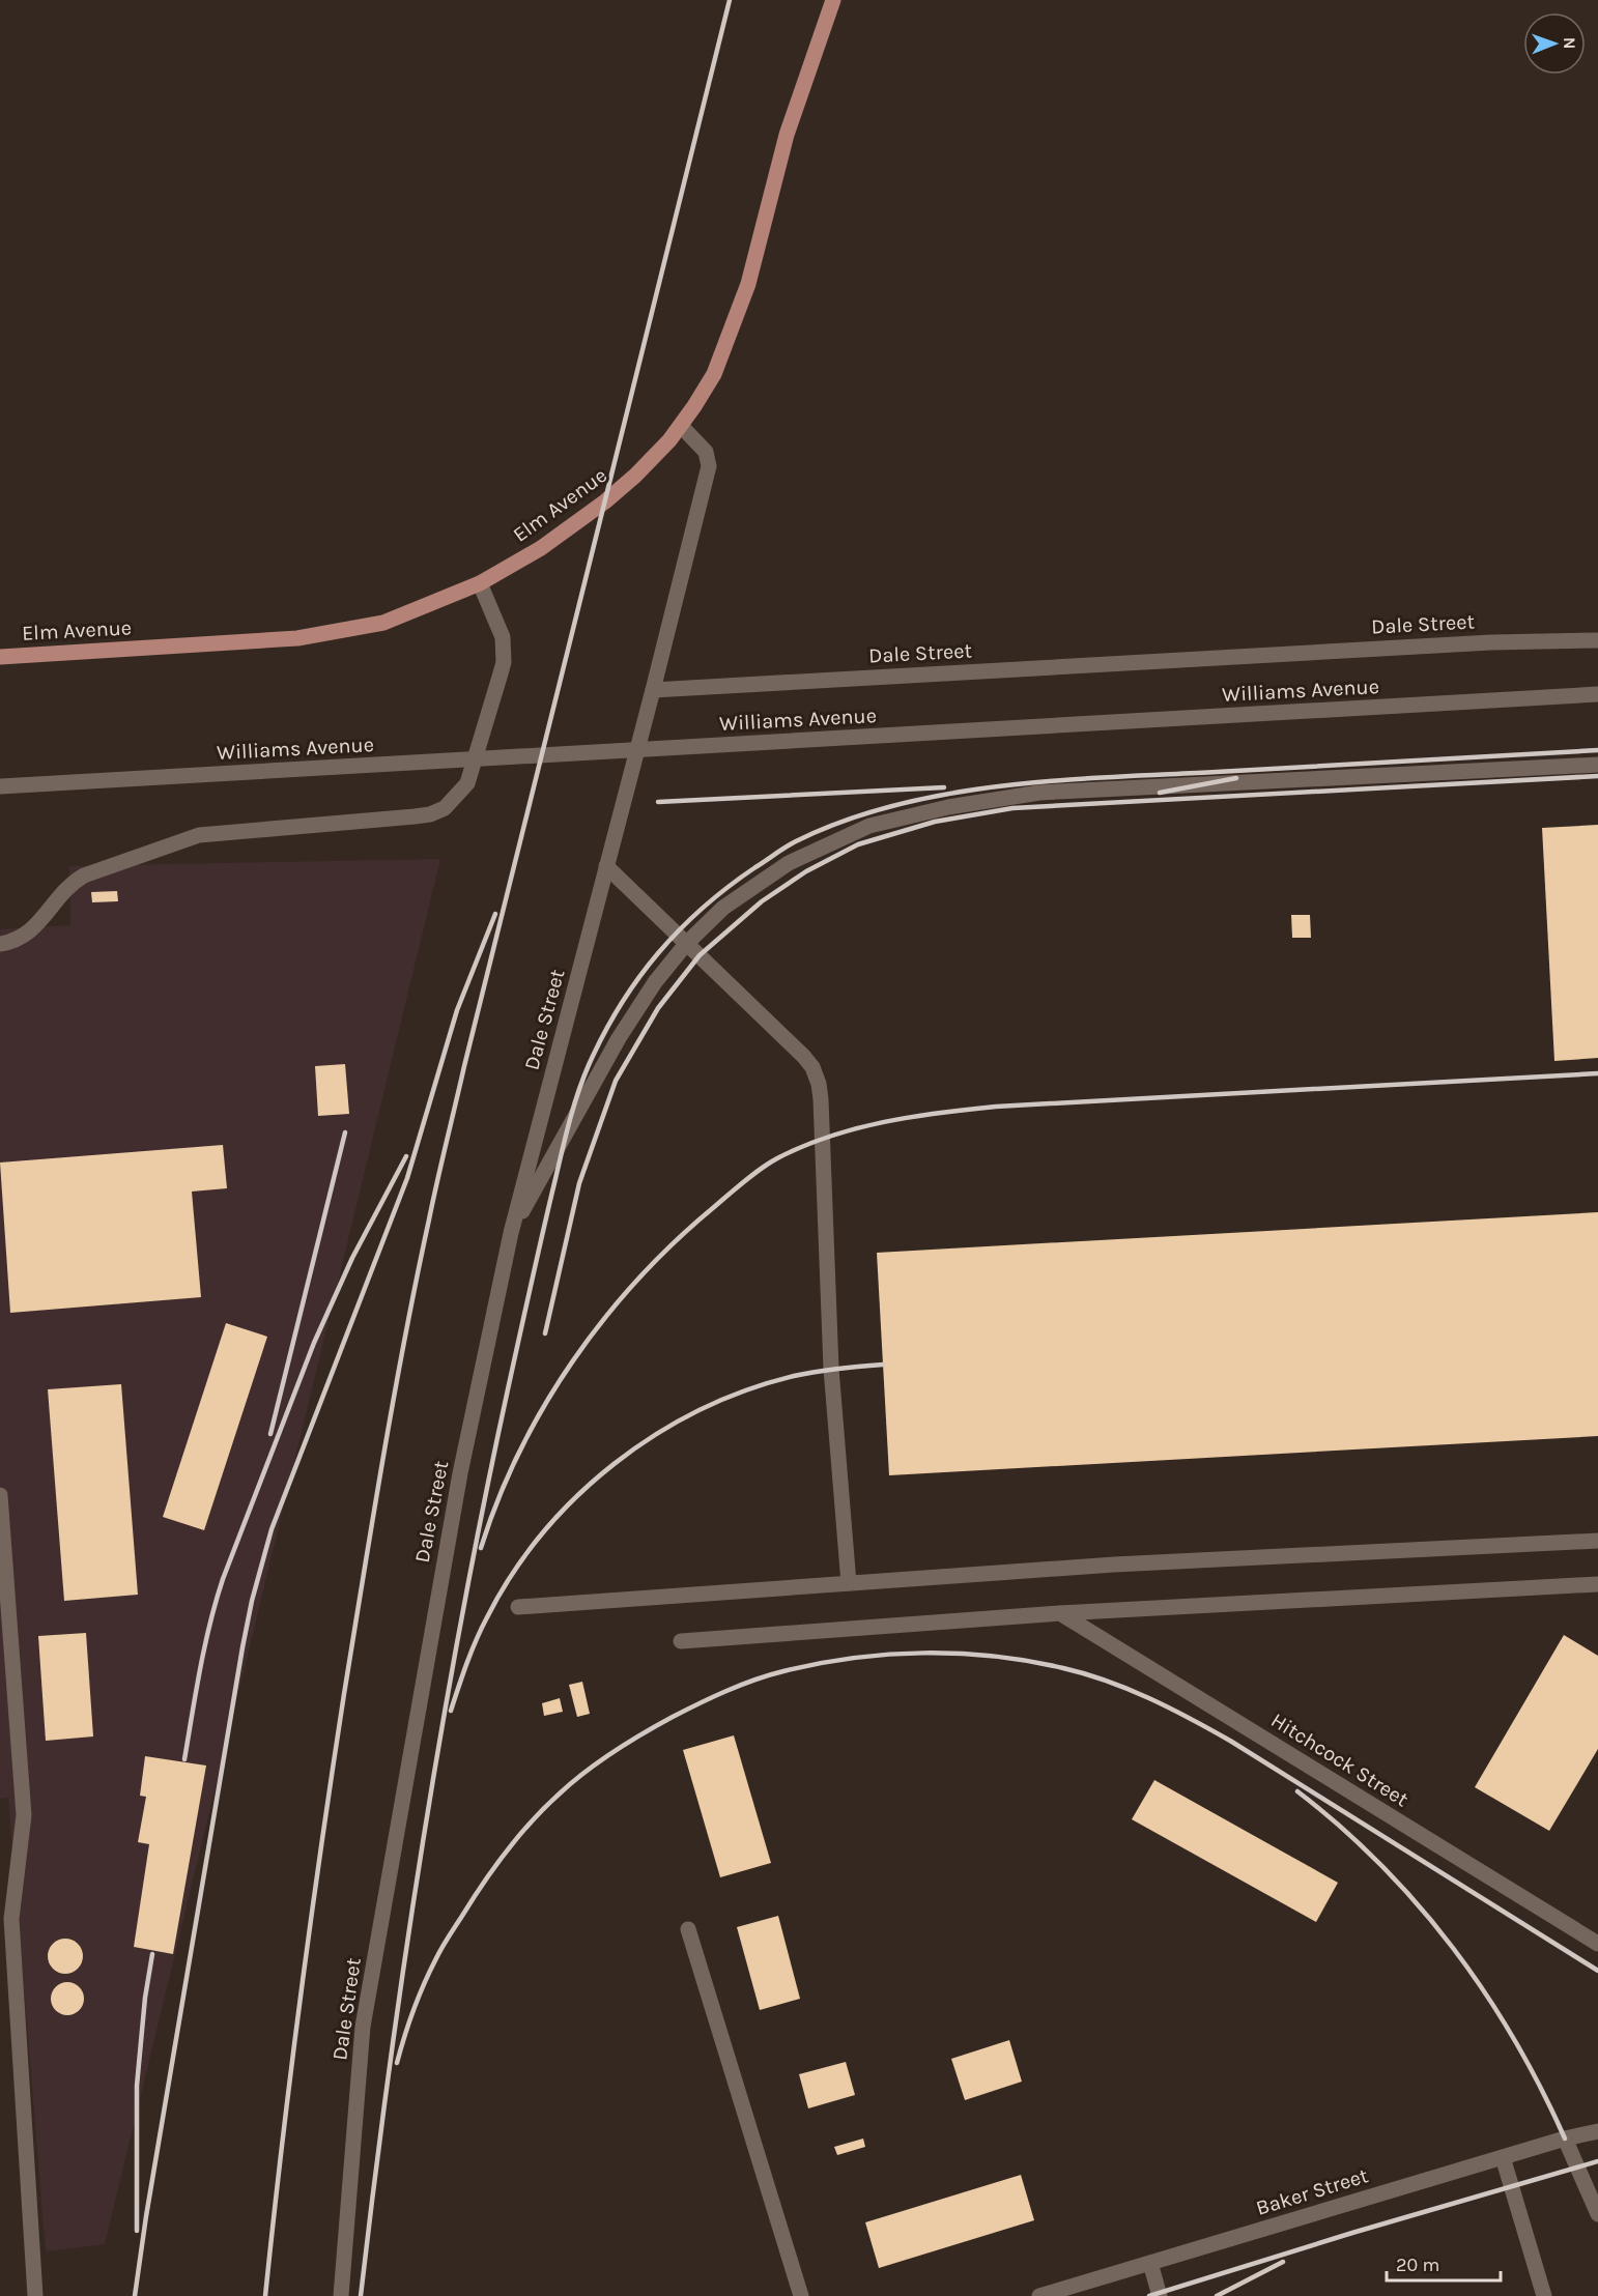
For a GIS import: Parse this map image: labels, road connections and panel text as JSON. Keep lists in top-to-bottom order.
{
  "streets": {
    "main road": ["Elm Avenue"],
    "street": [
      "Dale Street",
      "Williams Avenue",
      "Hitchcock Street",
      "Baker Street"
    ]
  },
  "scale_bar": "20 m",
  "north": "right"
}
